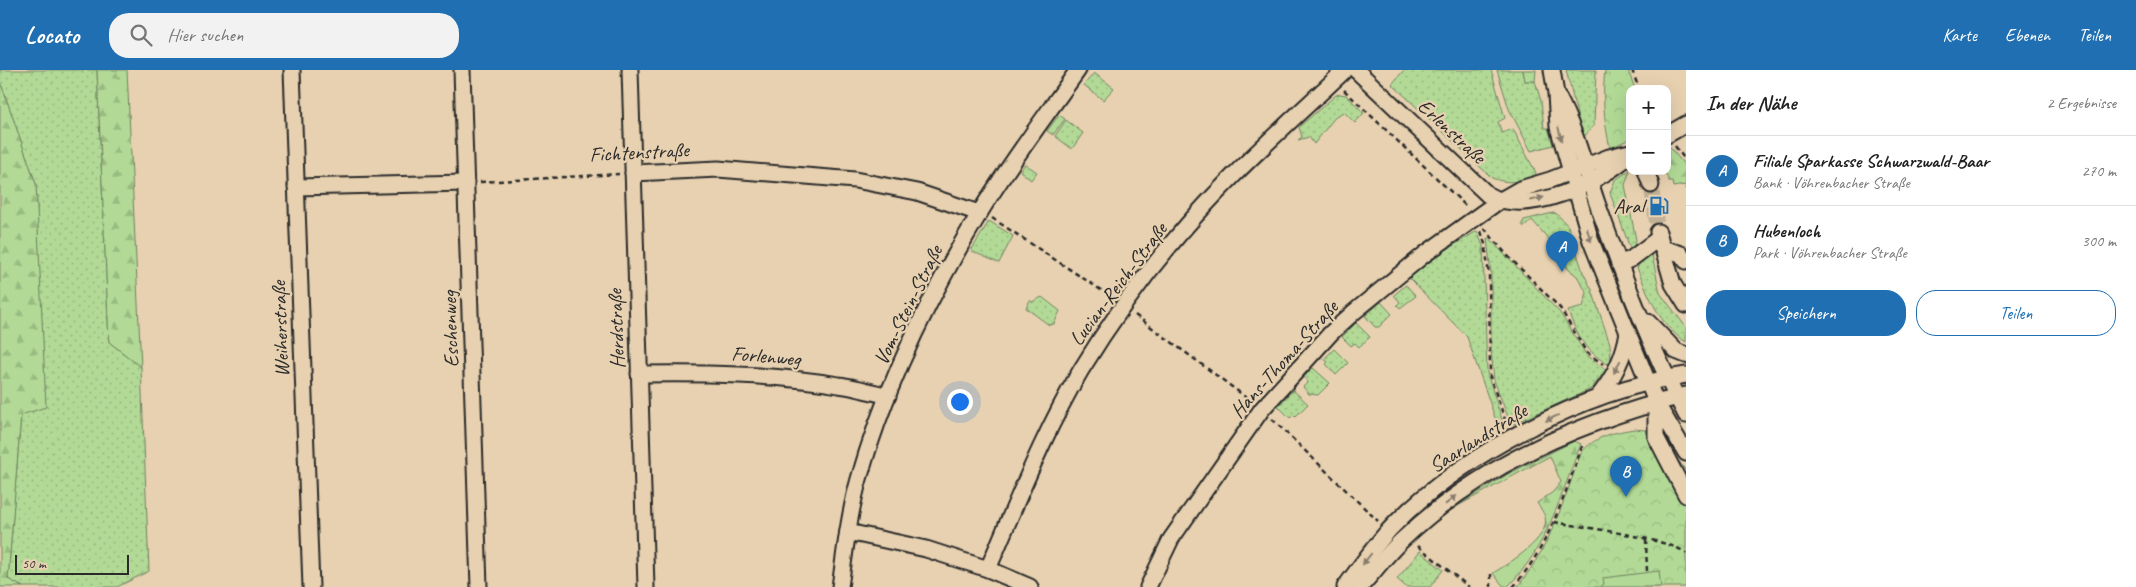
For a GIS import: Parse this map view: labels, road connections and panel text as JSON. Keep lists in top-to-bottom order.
{
  "streets": {
    "street": [
      "Erlenstraße",
      "Fichtenstraße",
      "Lucian-Reich-Straße",
      "Vom-Stein-Straße",
      "Weiherstraße",
      "Eschenweg",
      "Herdstraße",
      "Forlenweg",
      "Hans-Thoma-Straße",
      "Saarlandstraße"
    ]
  },
  "crossings": [
    ["Erlenstraße", "Hans-Thoma-Straße"],
    ["Fichtenstraße", "Vom-Stein-Straße"],
    ["Fichtenstraße", "Eschenweg"],
    ["Fichtenstraße", "Herdstraße"],
    ["Vom-Stein-Straße", "Forlenweg"],
    ["Herdstraße", "Forlenweg"]
  ],
  "places": {
    "fuel station": ["Aral"]
  },
  "scale_bar": "50 m",
  "page": {
    "header": "Locato",
    "search": "Hier suchen",
    "nav": ["Karte", "Ebenen", "Teilen"],
    "heading": ["In der Nähe", "2 Ergebnisse"],
    "map_buttons": ["+", "−"],
    "list": [
      {
        "mark": "A",
        "name": "Filiale Sparkasse Schwarzwald-Baar",
        "note": "Bank · Vöhrenbacher Straße",
        "value": "270 m"
      },
      {
        "mark": "B",
        "name": "Hubenloch",
        "note": "Park · Vöhrenbacher Straße",
        "value": "300 m"
      }
    ],
    "pins": ["A", "B"],
    "buttons": ["Speichern", "Teilen"],
    "scale": "50 m"
  }
}
